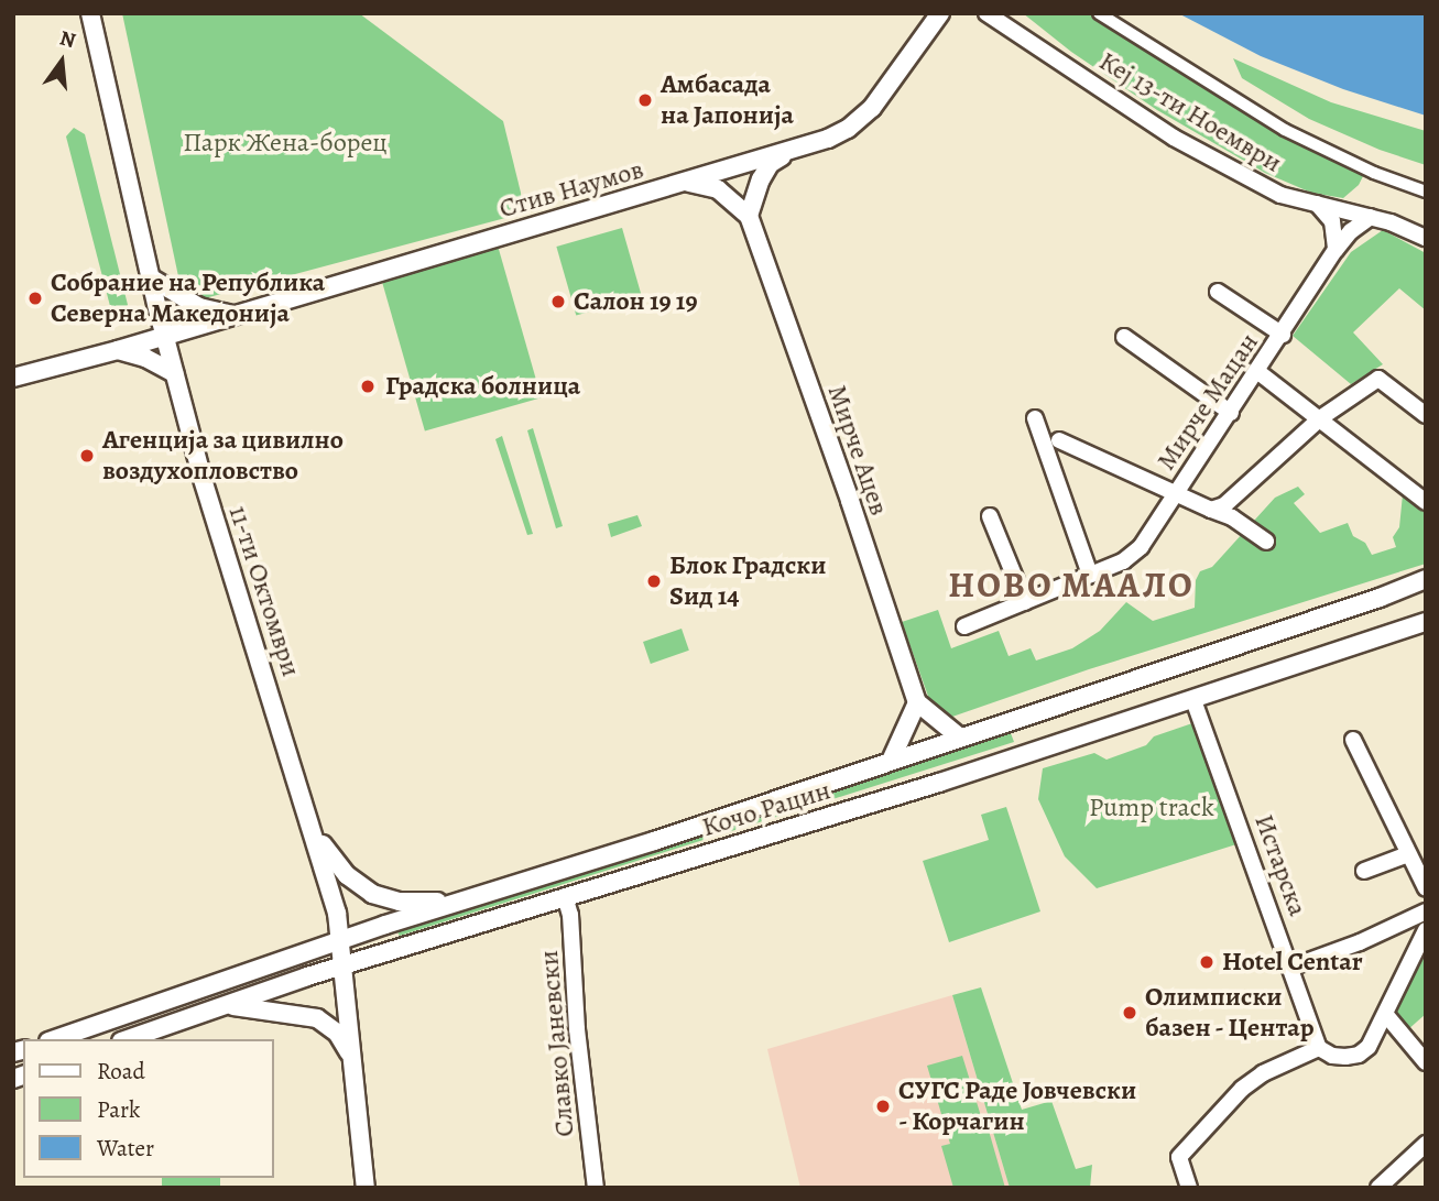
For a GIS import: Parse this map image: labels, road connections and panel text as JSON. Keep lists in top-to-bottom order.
{
  "streets": {
    "street": [
      "Кеј 13-ти Ноември",
      "Стив Наумов",
      "Мирче Мацан",
      "Мирче Ацев",
      "11-ти Октомври",
      "Кочо Рацин",
      "Истарска",
      "Славко Јаневски"
    ]
  },
  "crossings": [
    ["Кеј 13-ти Ноември", "Мирче Мацан"],
    ["Стив Наумов", "Мирче Ацев"],
    ["Стив Наумов", "11-ти Октомври"],
    ["11-ти Октомври", "Кочо Рацин"],
    ["Кочо Рацин", "Истарска"],
    ["Кочо Рацин", "Славко Јаневски"]
  ],
  "districts": ["НОВО МААЛО"],
  "parks": ["Парк Жена-борец", "Pump track"],
  "places": [
    "Амбасада на Јапонија",
    "Собрание на Република Северна Македонија",
    "Салон 19 19",
    "Градска болница",
    "Агенција за цивилно воздухопловство",
    "Блок Градски Sид 14",
    "Hotel Centar",
    "Олимписки базен - Центар",
    "СУГС Раде Јовчевски - Корчагин"
  ],
  "legend": ["Road", "Park", "Water"],
  "north": "top"
}
